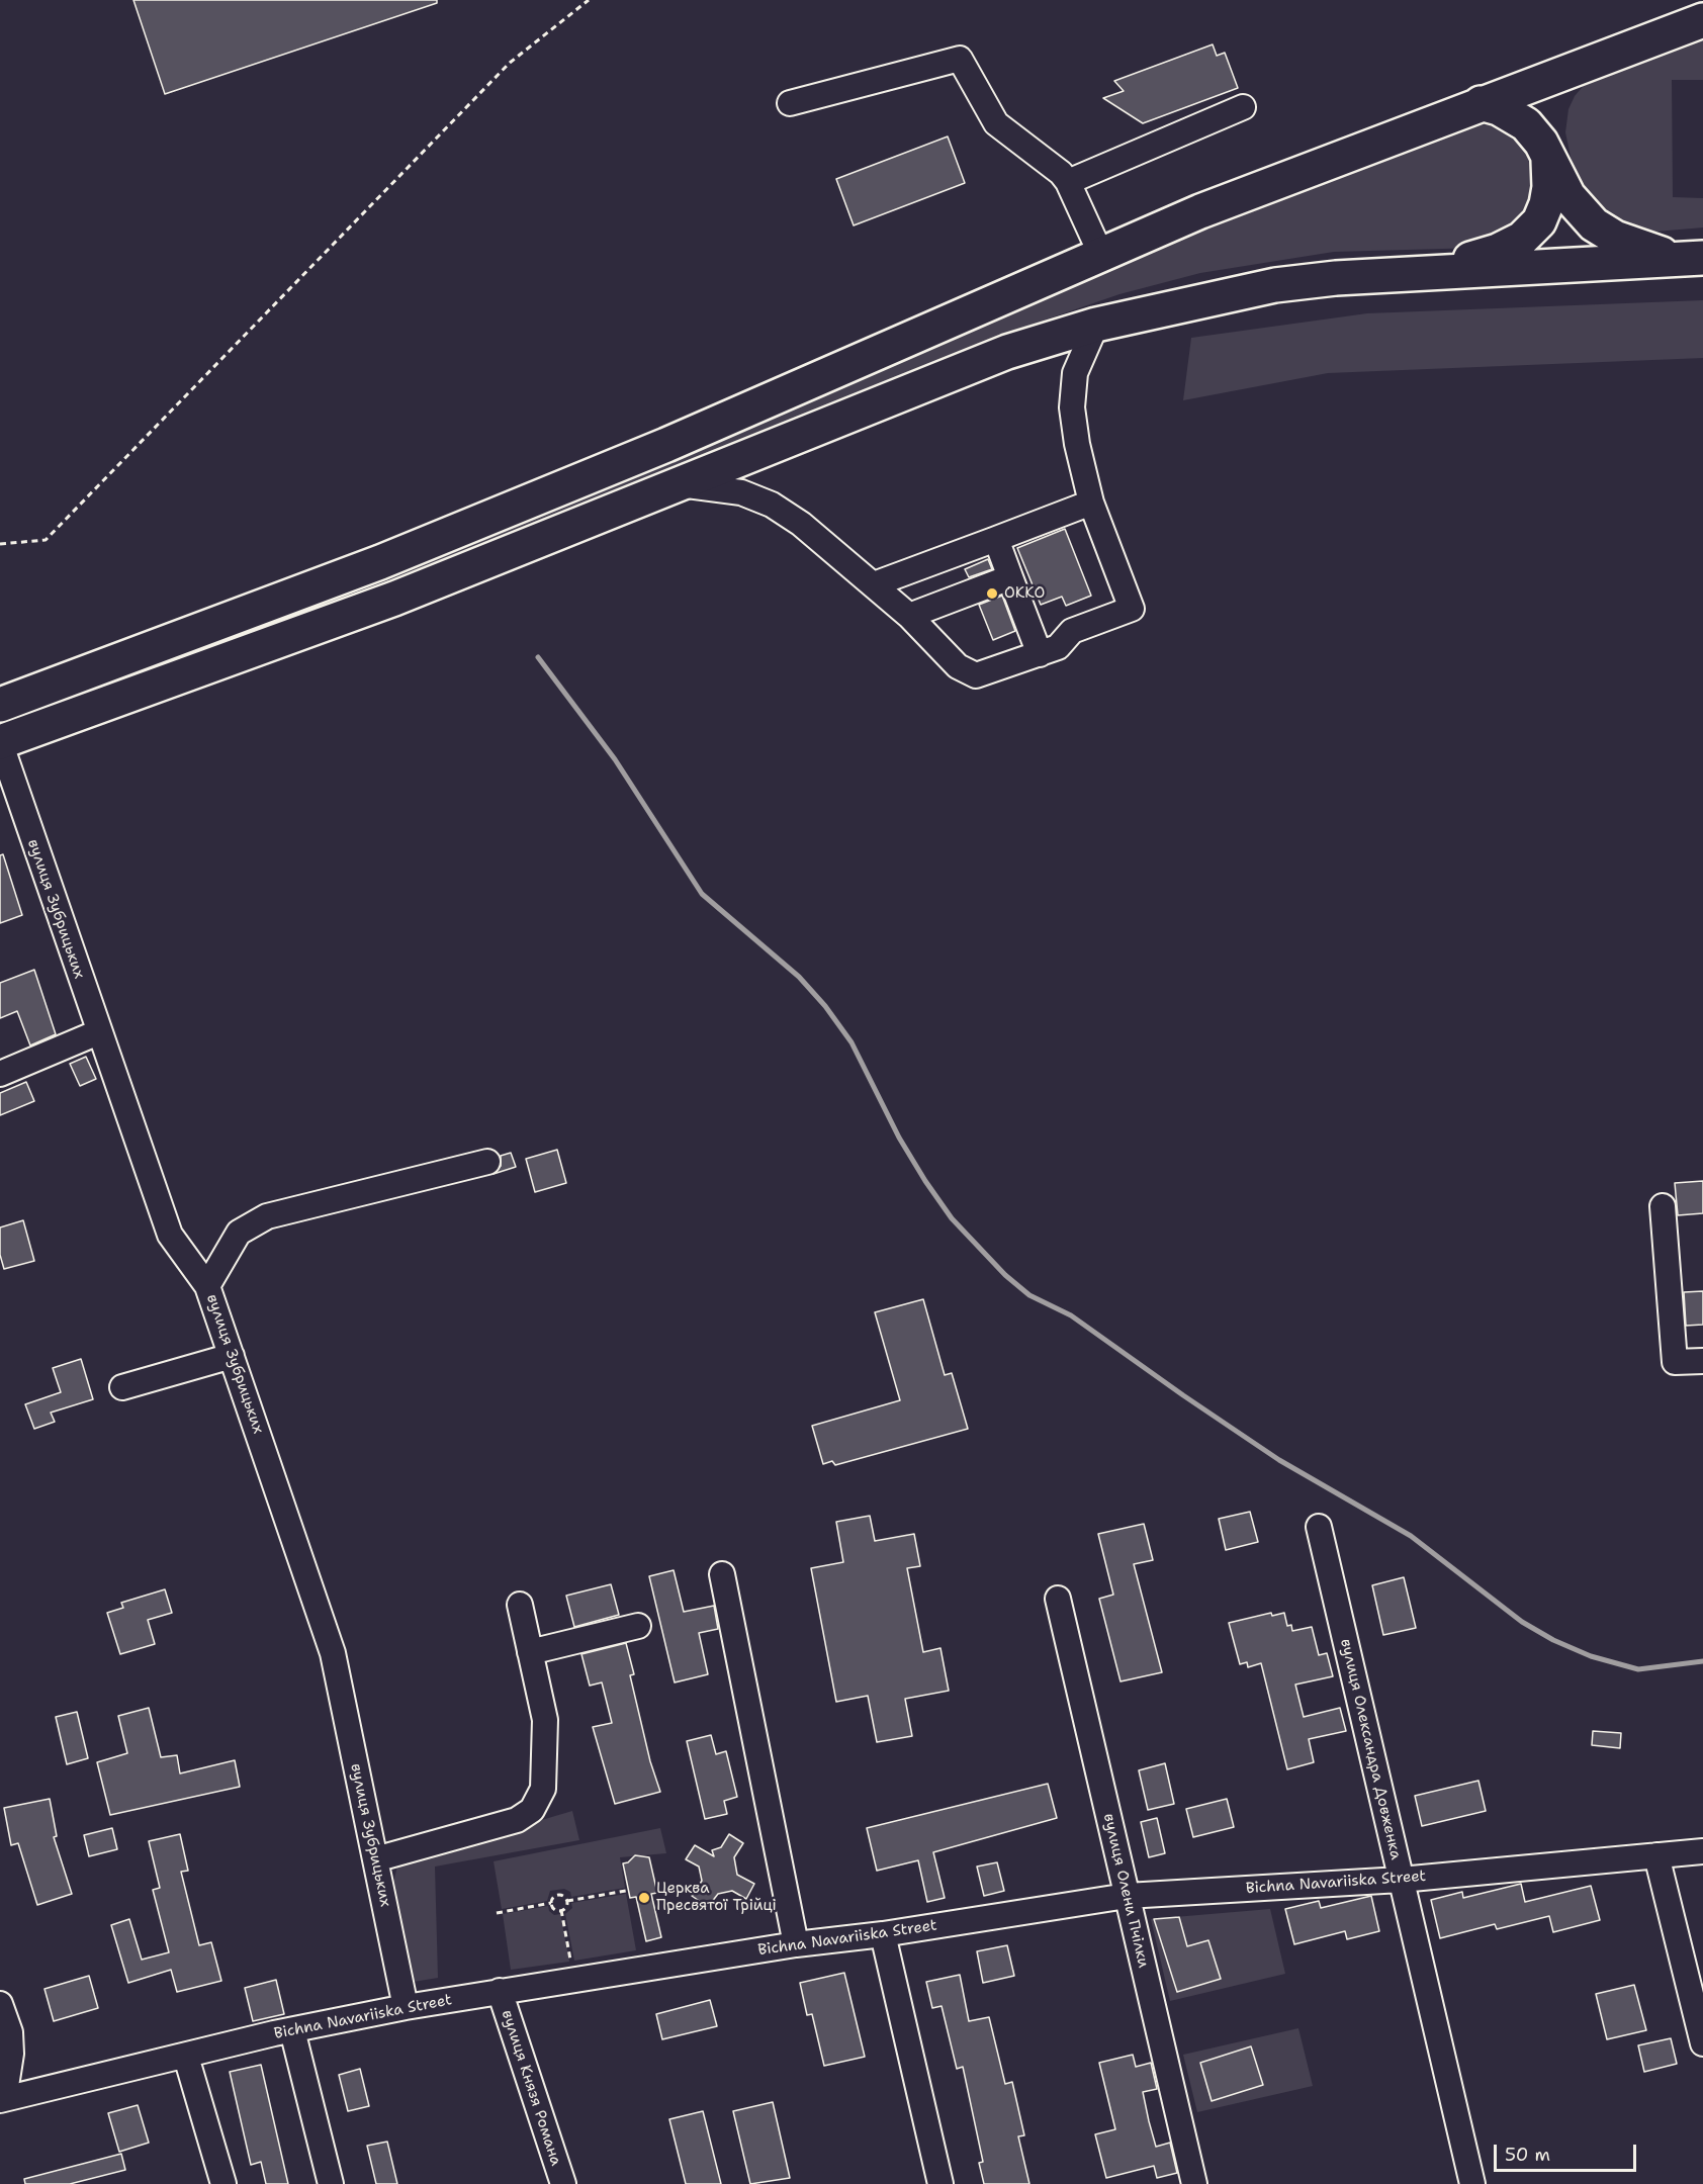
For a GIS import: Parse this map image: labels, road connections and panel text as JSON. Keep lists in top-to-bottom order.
{
  "streets": {
    "street": [
      "вулиця Зубрицьких",
      "вулиця Олександра Довженка",
      "Bichna Navariiska Street",
      "вулиця Олени Пчілки",
      "вулиця Князя Романа"
    ]
  },
  "crossings": [
    ["вулиця Зубрицьких", "Bichna Navariiska Street"],
    ["вулиця Олександра Довженка", "Bichna Navariiska Street"],
    ["Bichna Navariiska Street", "вулиця Олени Пчілки"],
    ["Bichna Navariiska Street", "вулиця Князя Романа"]
  ],
  "places": ["OKKO", "Церква Пресвятої Трійці"],
  "scale_bar": "50 m"
}
